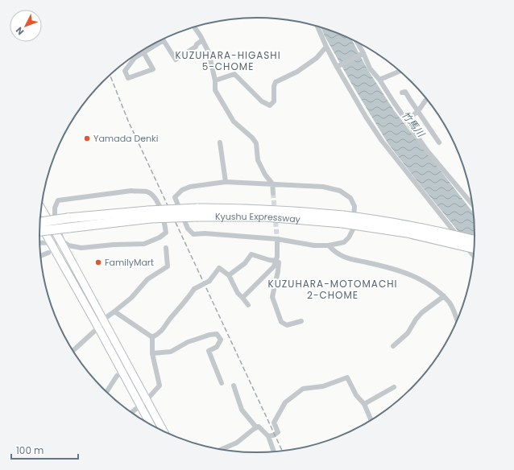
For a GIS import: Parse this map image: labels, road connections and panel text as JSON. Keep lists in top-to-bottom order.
{
  "streets": {
    "highway": ["Kyushu Expressway"]
  },
  "districts": ["KUZUHARA-HIGASHI 5-CHOME", "KUZUHARA-MOTOMACHI 2-CHOME"],
  "water": ["竹馬川"],
  "places": ["Yamada Denki", "FamilyMart"],
  "scale_bar": "100 m",
  "north": "bottom left"
}
